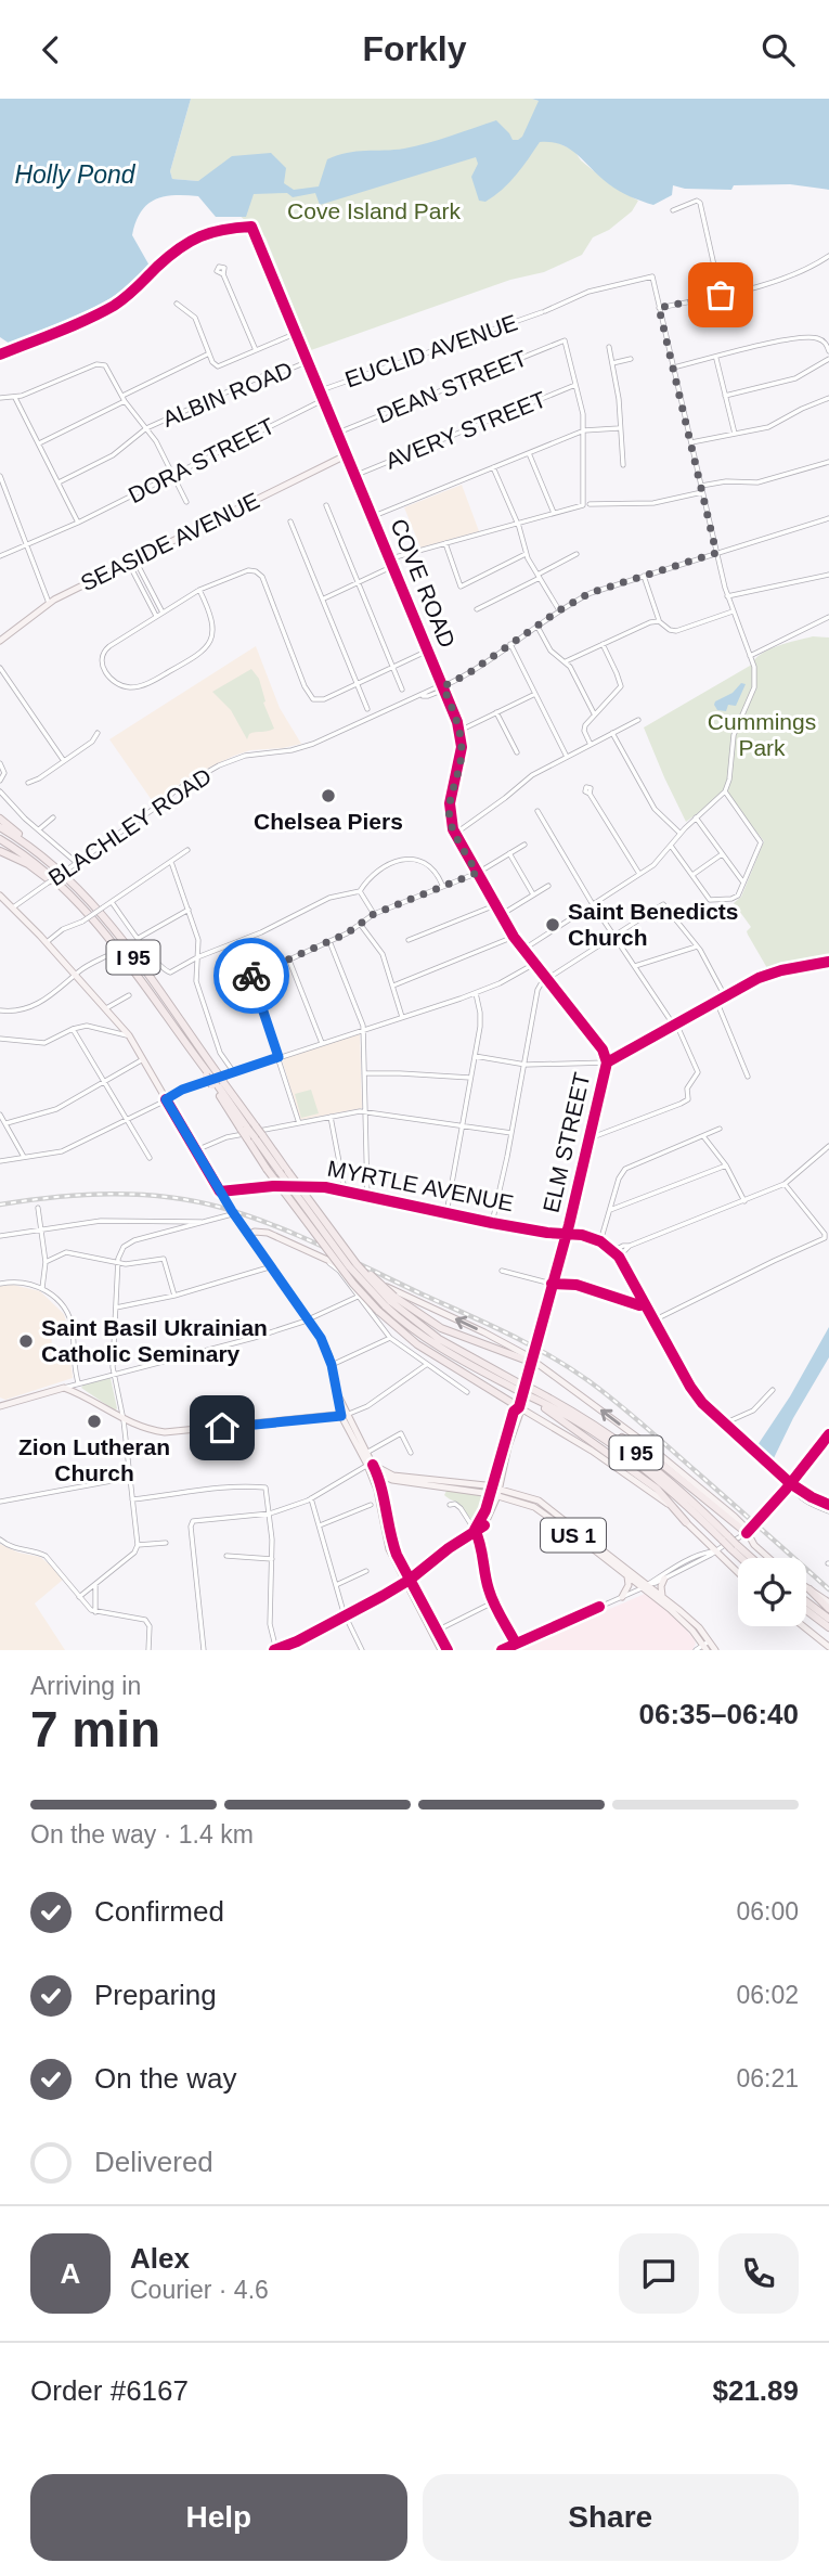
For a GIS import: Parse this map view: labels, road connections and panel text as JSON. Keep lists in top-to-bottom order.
{
  "streets": {
    "highway": ["I 95"],
    "main road": [
      "SEASIDE AVENUE",
      "COVE ROAD",
      "ELM STREET",
      "US 1"
    ],
    "street": [
      "EUCLID AVENUE",
      "DEAN STREET",
      "ALBIN ROAD",
      "AVERY STREET",
      "DORA STREET",
      "BLACHLEY ROAD",
      "MYRTLE AVENUE"
    ]
  },
  "crossings": [
    ["EUCLID AVENUE", "COVE ROAD"],
    ["DEAN STREET", "AVERY STREET"],
    ["DEAN STREET", "COVE ROAD"],
    ["ALBIN ROAD", "COVE ROAD"],
    ["AVERY STREET", "COVE ROAD"],
    ["DORA STREET", "COVE ROAD"],
    ["SEASIDE AVENUE", "COVE ROAD"],
    ["COVE ROAD", "BLACHLEY ROAD"],
    ["COVE ROAD", "ELM STREET"],
    ["BLACHLEY ROAD", "US 1"],
    ["ELM STREET", "MYRTLE AVENUE"],
    ["ELM STREET", "US 1"],
    ["MYRTLE AVENUE", "US 1"]
  ],
  "water": ["Holly Pond"],
  "parks": ["Cove Island Park", "Cummings Park"],
  "places": [
    "Chelsea Piers",
    "Saint Benedicts Church",
    "Saint Basil Ukrainian Catholic Seminary",
    "Zion Lutheran Church"
  ],
  "page": {
    "header": "Forkly",
    "heading": ["7 min", "Arriving in", "06:35–06:40"],
    "panel": [
      "Alex",
      "Courier · 4.6",
      "Order #6167",
      "$21.89"
    ],
    "bar": "On the way · 1.4 km",
    "list": [
      ["Confirmed", "06:00"],
      ["Preparing", "06:02"],
      ["On the way", "06:21"],
      "Delivered"
    ],
    "round": "A",
    "buttons": ["Help", "Share"]
  }
}
